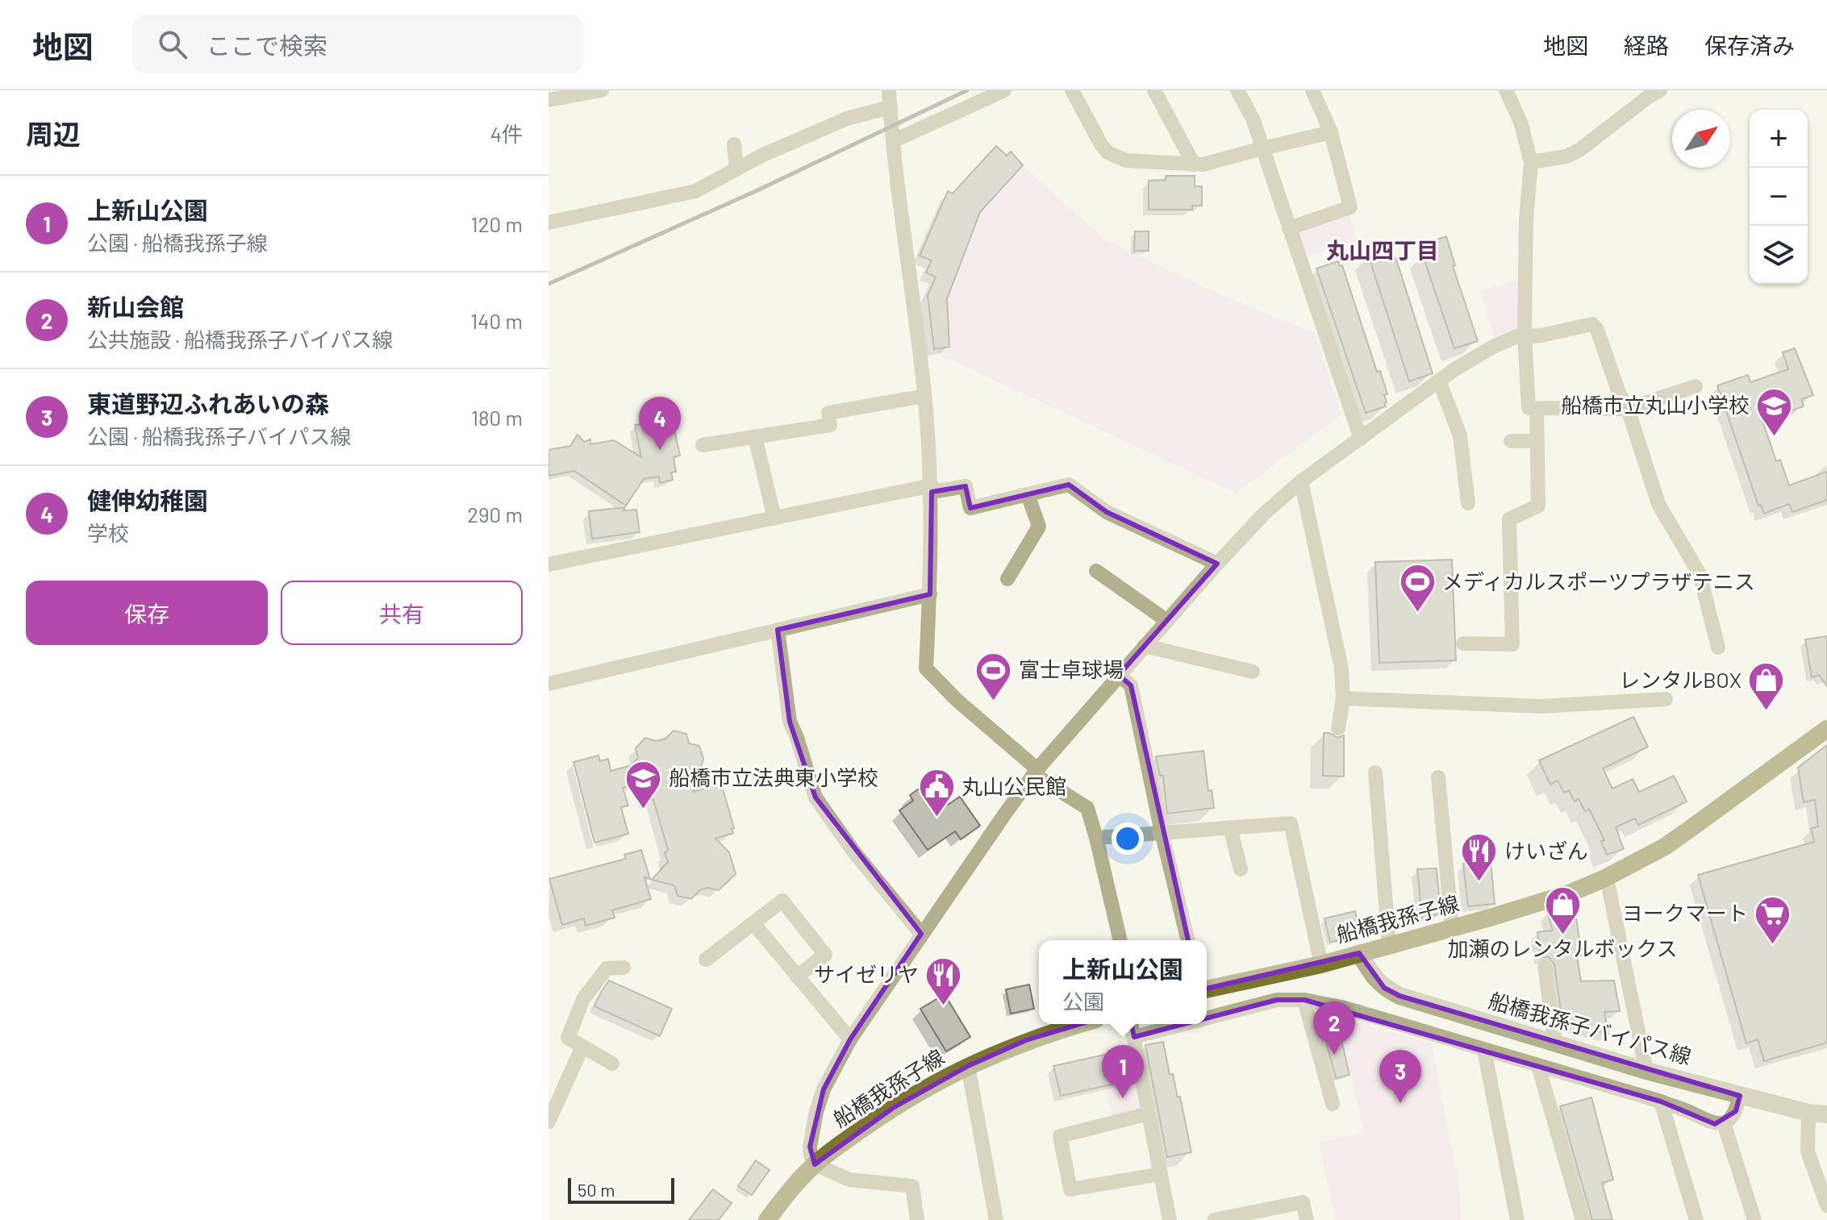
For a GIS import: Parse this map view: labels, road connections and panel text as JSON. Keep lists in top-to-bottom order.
{
  "streets": {
    "main road": ["船橋我孫子線"],
    "street": ["船橋我孫子バイパス線"]
  },
  "crossings": [
    ["船橋我孫子線", "船橋我孫子バイパス線"]
  ],
  "districts": ["丸山四丁目"],
  "places": {
    "school or university": ["船橋市立丸山小学校", "船橋市立法典東小学校"],
    "sports": ["メディカルスポーツプラザテニス", "富士卓球場"],
    "shop": ["レンタルBOX", "加瀬のレンタルボックス"],
    "public building": ["丸山公民館"],
    "restaurant": ["けいざん", "サイゼリヤ"],
    "supermarket": ["ヨークマート"]
  },
  "scale_bar": "50 m",
  "north": "top right",
  "page": {
    "header": "地図",
    "search": "ここで検索",
    "nav": ["地図", "経路", "保存済み"],
    "heading": ["周辺", "4件"],
    "map_buttons": ["+", "−"],
    "list": [
      {
        "mark": "1",
        "name": "上新山公園",
        "note": "公園 · 船橋我孫子線",
        "value": "120 m"
      },
      {
        "mark": "2",
        "name": "新山会館",
        "note": "公共施設 · 船橋我孫子バイパス線",
        "value": "140 m"
      },
      {
        "mark": "3",
        "name": "東道野辺ふれあいの森",
        "note": "公園 · 船橋我孫子バイパス線",
        "value": "180 m"
      },
      {
        "mark": "4",
        "name": "健伸幼稚園",
        "note": "学校",
        "value": "290 m"
      }
    ],
    "pins": [
      "4",
      "2",
      "1",
      "3"
    ],
    "buttons": ["保存", "共有"],
    "popup": ["上新山公園", "公園"],
    "scale": "50 m"
  }
}
